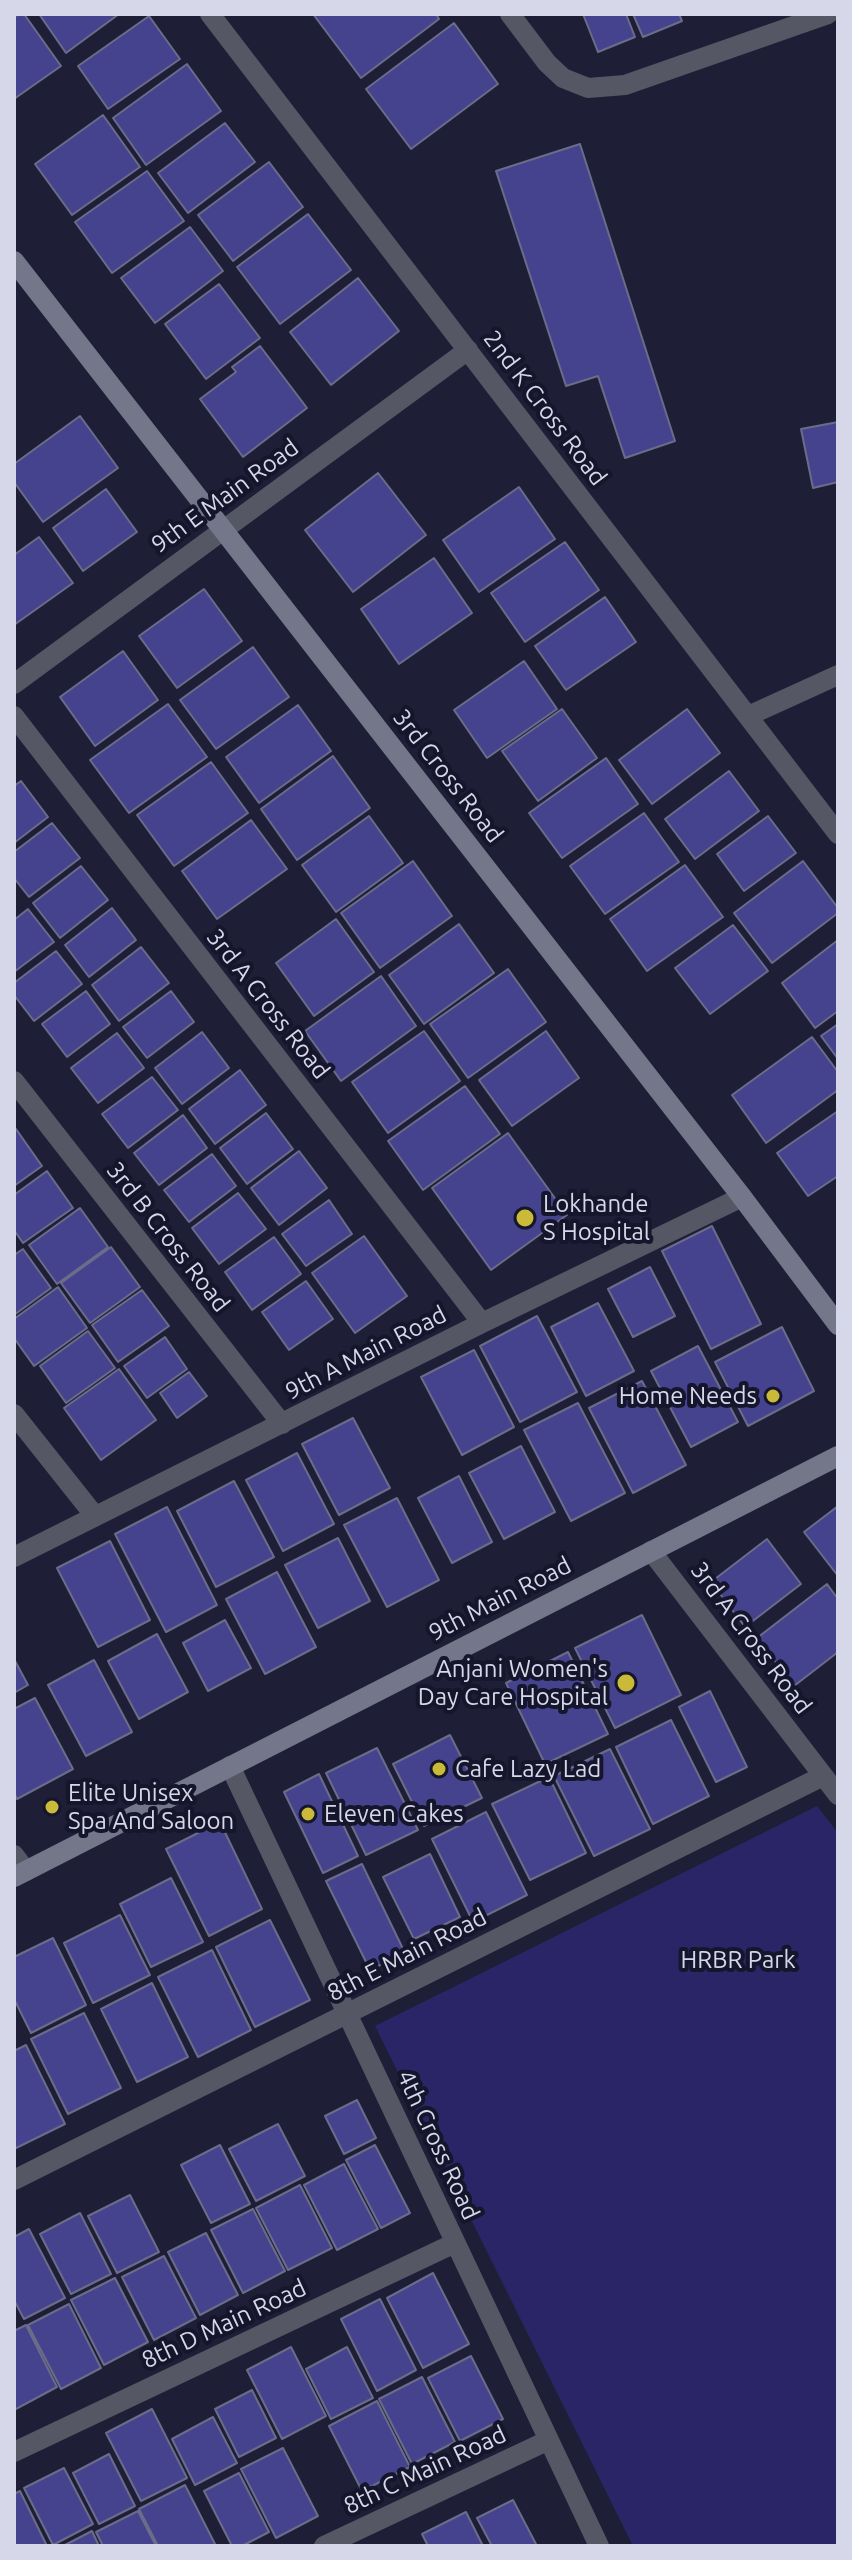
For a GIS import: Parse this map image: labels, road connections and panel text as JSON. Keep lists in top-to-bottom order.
{
  "streets": {
    "street": [
      "2nd K Cross Road",
      "9th E Main Road",
      "3rd Cross Road",
      "3rd A Cross Road",
      "3rd B Cross Road",
      "9th A Main Road",
      "9th Main Road",
      "8th E Main Road",
      "4th Cross Road",
      "8th D Main Road",
      "8th C Main Road"
    ]
  },
  "crossings": [
    ["2nd K Cross Road", "9th E Main Road"],
    ["9th E Main Road", "3rd Cross Road"],
    ["3rd Cross Road", "9th A Main Road"],
    ["3rd A Cross Road", "9th A Main Road"],
    ["3rd A Cross Road", "9th Main Road"],
    ["3rd A Cross Road", "8th E Main Road"],
    ["3rd B Cross Road", "9th A Main Road"],
    ["9th Main Road", "4th Cross Road"],
    ["8th E Main Road", "4th Cross Road"],
    ["4th Cross Road", "8th D Main Road"],
    ["4th Cross Road", "8th C Main Road"]
  ],
  "parks": ["HRBR Park"],
  "places": [
    "Lokhande S Hospital",
    "Home Needs",
    "Anjani Women's Day Care Hospital",
    "Cafe Lazy Lad",
    "Elite Unisex Spa And Saloon",
    "Eleven Cakes"
  ]
}
